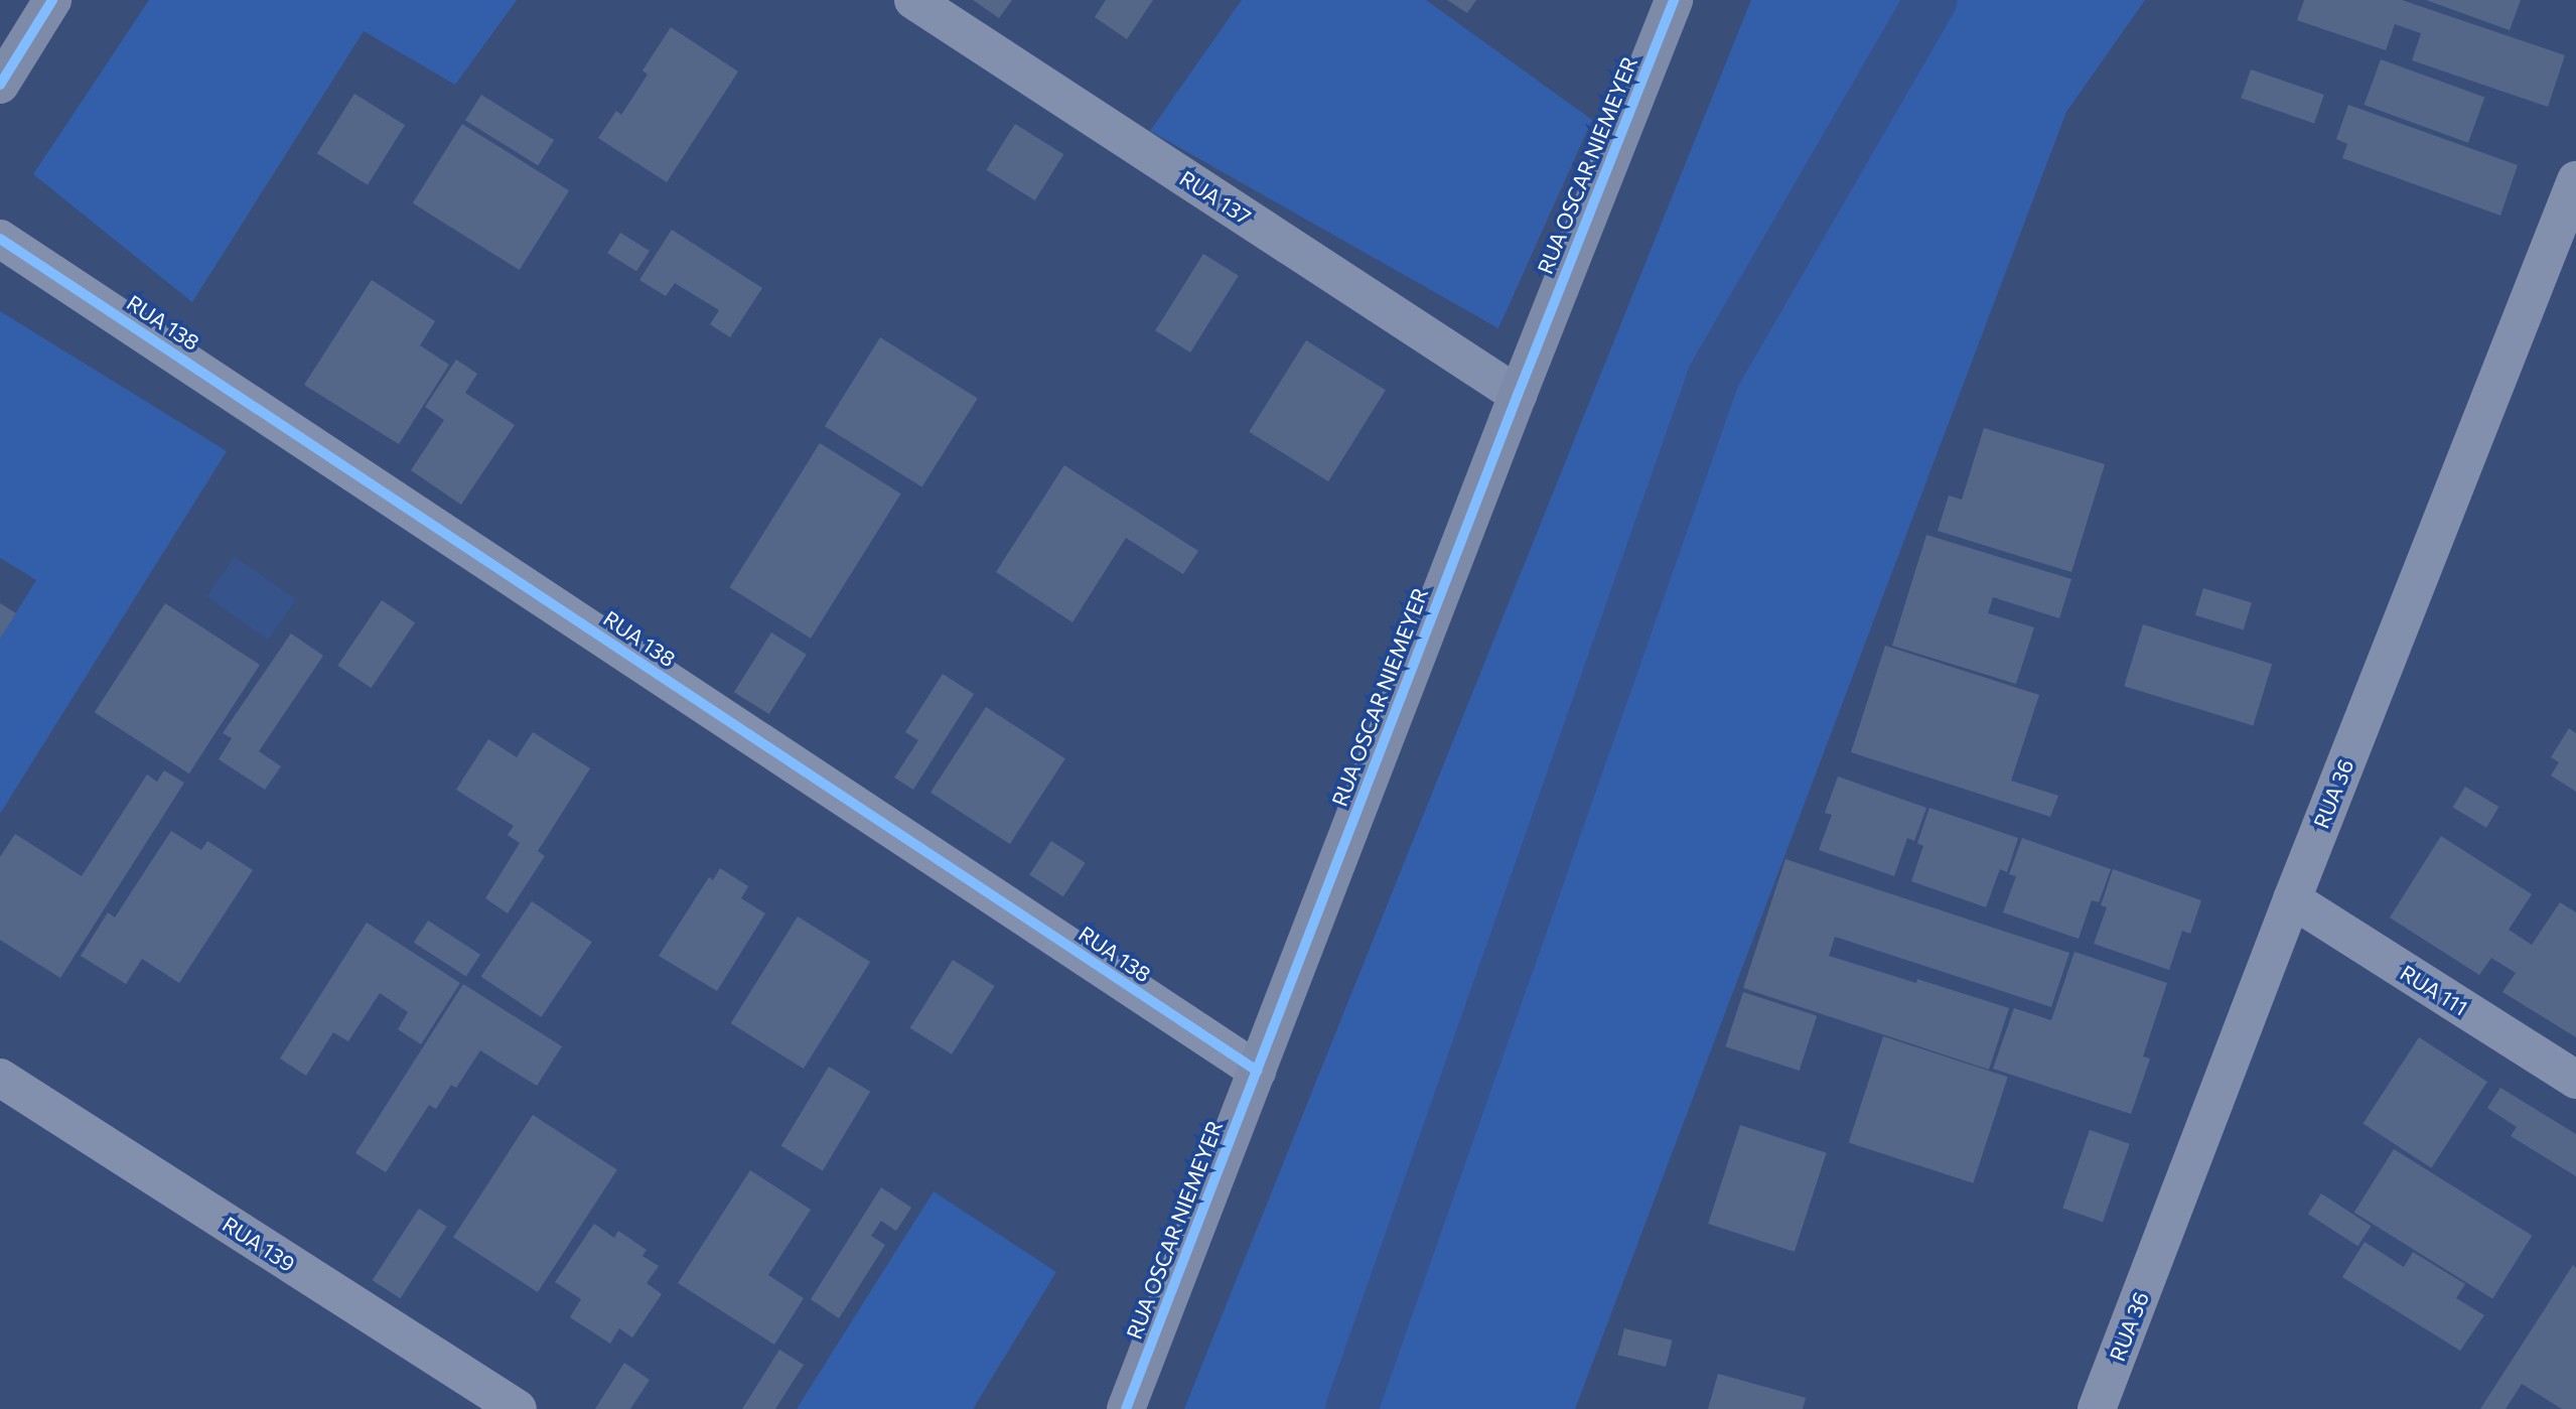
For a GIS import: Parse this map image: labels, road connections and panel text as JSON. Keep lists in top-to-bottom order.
{
  "streets": {
    "street": [
      "RUA OSCAR NIEMEYER",
      "RUA 137",
      "RUA 138",
      "RUA 36",
      "RUA 111",
      "RUA 139"
    ]
  },
  "crossings": [
    ["RUA OSCAR NIEMEYER", "RUA 137"],
    ["RUA OSCAR NIEMEYER", "RUA 138"],
    ["RUA 36", "RUA 111"]
  ]
}
